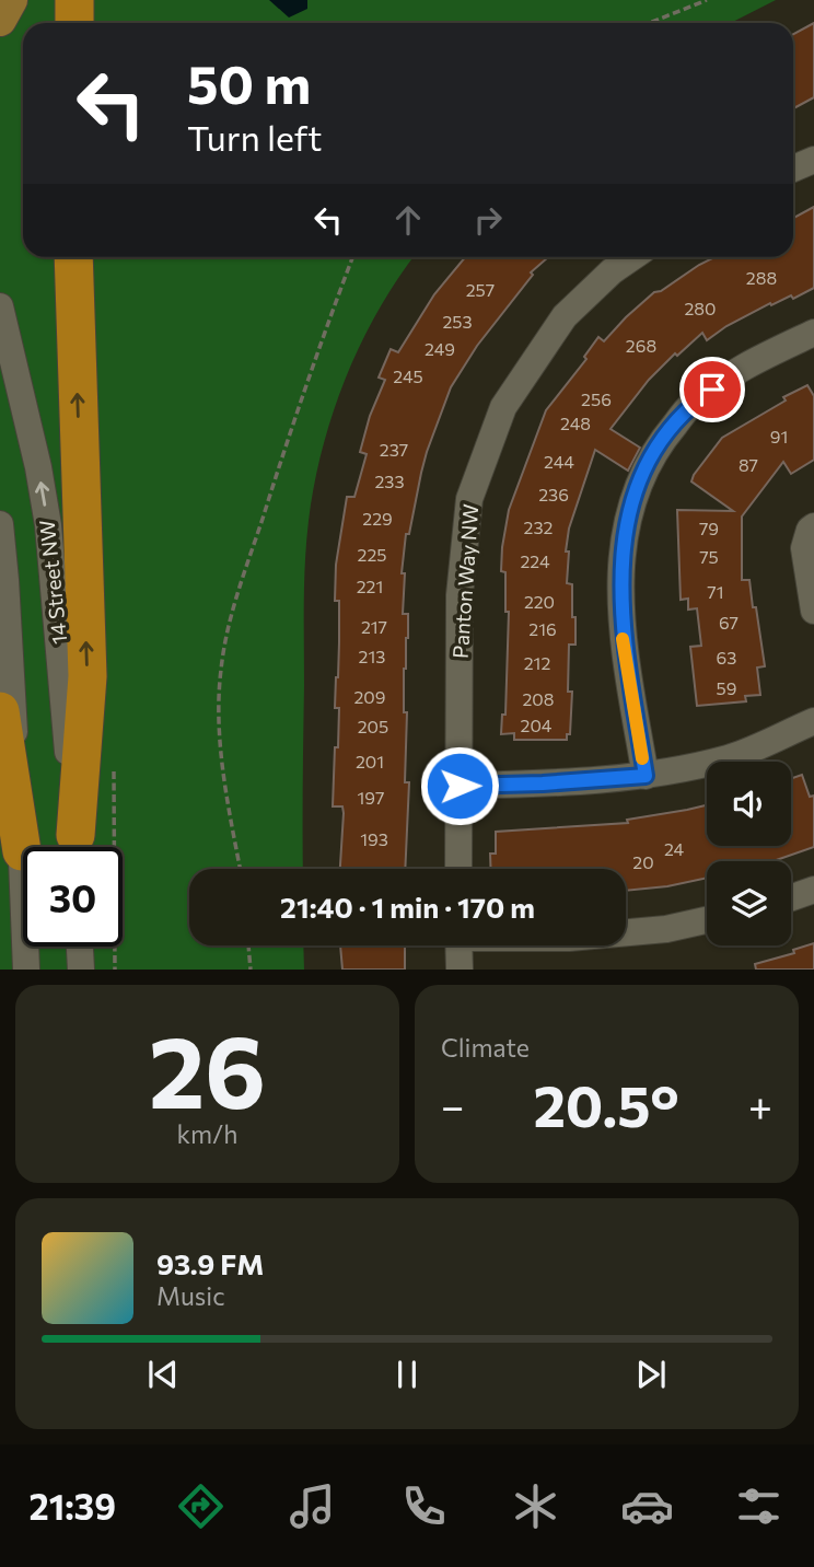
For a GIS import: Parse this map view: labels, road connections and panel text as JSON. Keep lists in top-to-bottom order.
{
  "streets": {
    "street": ["Panton Way NW", "14 Street NW"]
  },
  "house_numbers": [
    "288",
    "257",
    "280",
    "253",
    "268",
    "249",
    "245",
    "256",
    "248",
    "91",
    "237",
    "244",
    "87",
    "233",
    "236",
    "229",
    "232",
    "79",
    "225",
    "75",
    "224",
    "221",
    "71",
    "220",
    "67",
    "217",
    "216",
    "213",
    "63",
    "212",
    "59",
    "209",
    "208",
    "204",
    "205",
    "201",
    "197",
    "193",
    "24",
    "20"
  ],
  "page": {
    "turn": ["50 m", "Turn left"],
    "limit": "30",
    "trip": "21:40 · 1 min · 170 m",
    "tile": [
      ["26", "km/h"],
      "Climate"
    ],
    "heat": ["−", "20.5°", "+"],
    "song": ["93.9 FM", "Music"],
    "tabs": "21:39"
  }
}
